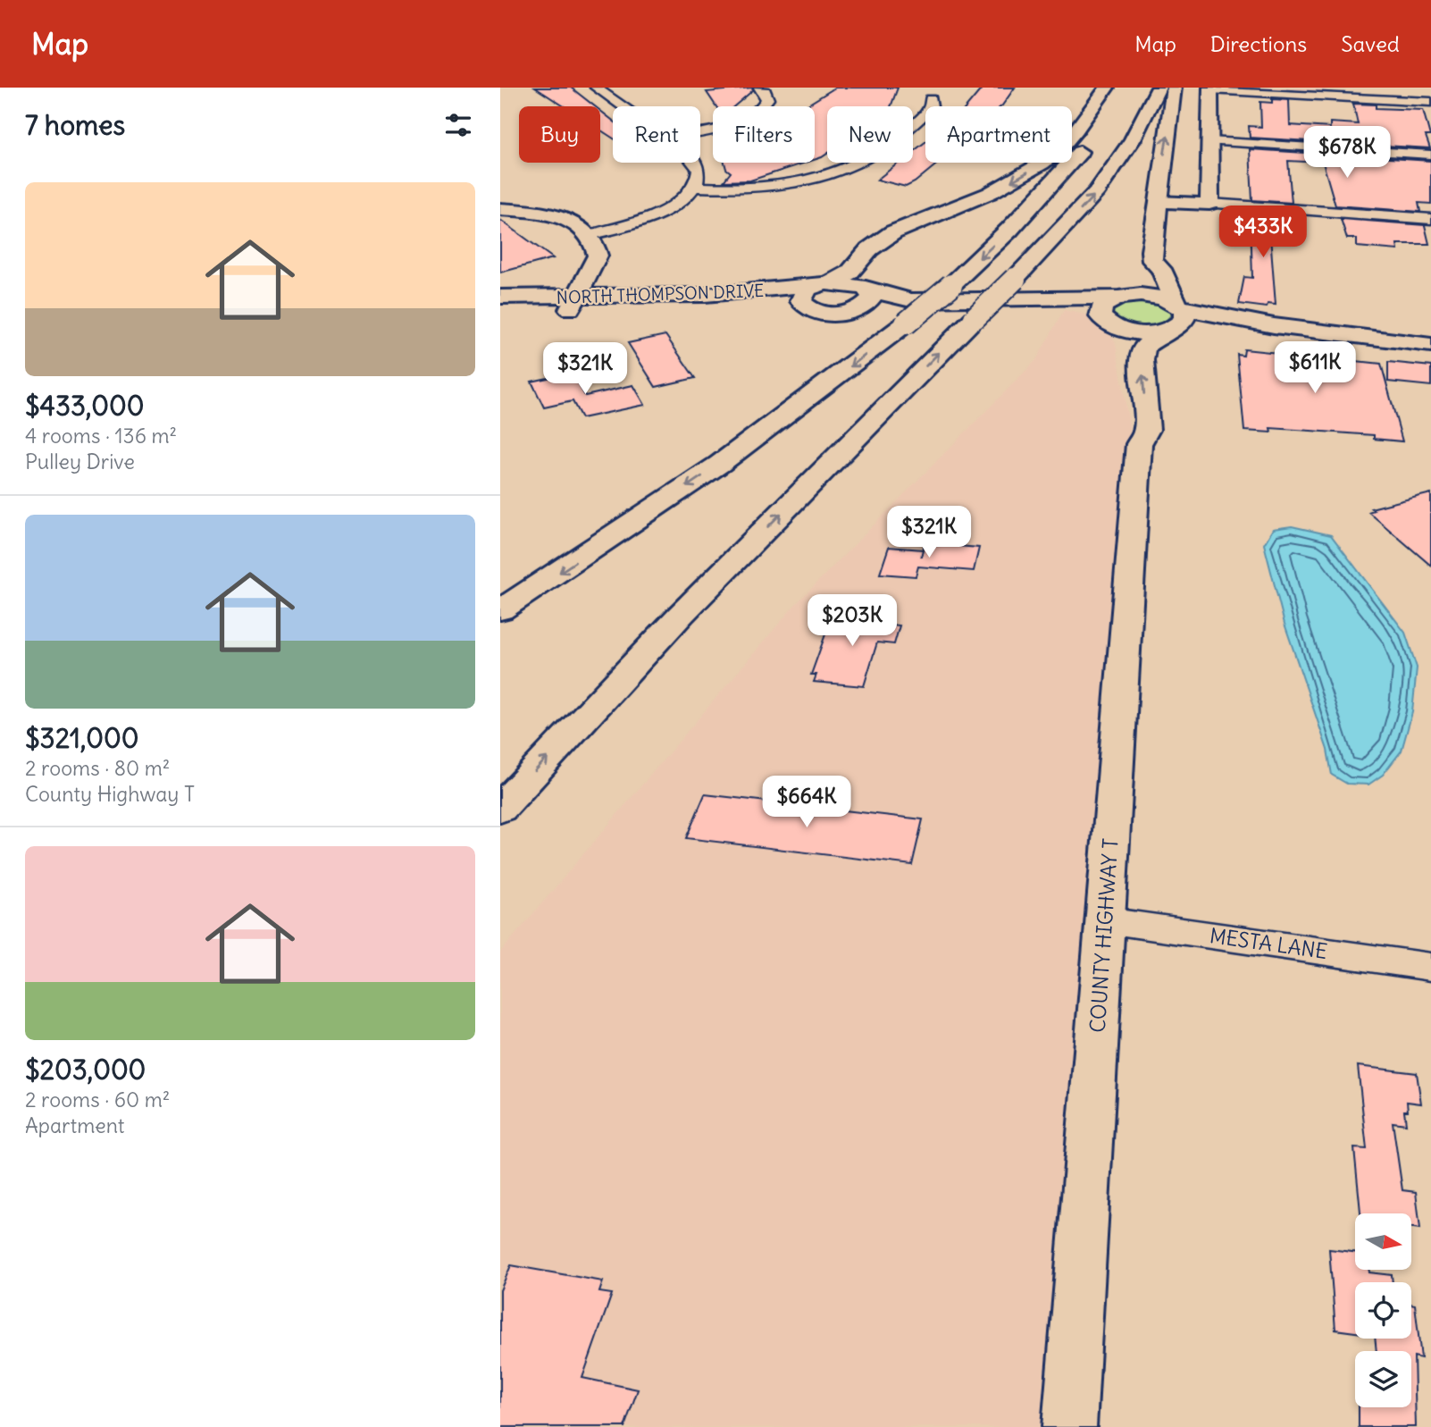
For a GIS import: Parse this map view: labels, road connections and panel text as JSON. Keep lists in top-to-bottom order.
{
  "streets": {
    "main road": ["NORTH THOMPSON DRIVE", "COUNTY HIGHWAY T"],
    "street": ["MESTA LANE"]
  },
  "crossings": [
    ["COUNTY HIGHWAY T", "MESTA LANE"]
  ],
  "north": "right",
  "page": {
    "header": "Map",
    "nav": ["Map", "Directions", "Saved"],
    "heading": "7 homes",
    "chip": [
      "Buy",
      "Rent",
      "Filters",
      "New",
      "Apartment"
    ],
    "price": [
      "$678K",
      "$433K",
      "$611K",
      "$321K",
      "$321K",
      "$203K",
      "$664K"
    ],
    "list": [
      {
        "name": "$433,000",
        "note": "4 rooms · 136 m² · Pulley Drive"
      },
      {
        "name": "$321,000",
        "note": "2 rooms · 80 m² · County Highway T"
      },
      {
        "name": "$203,000",
        "note": "2 rooms · 60 m² · Apartment"
      }
    ]
  }
}
